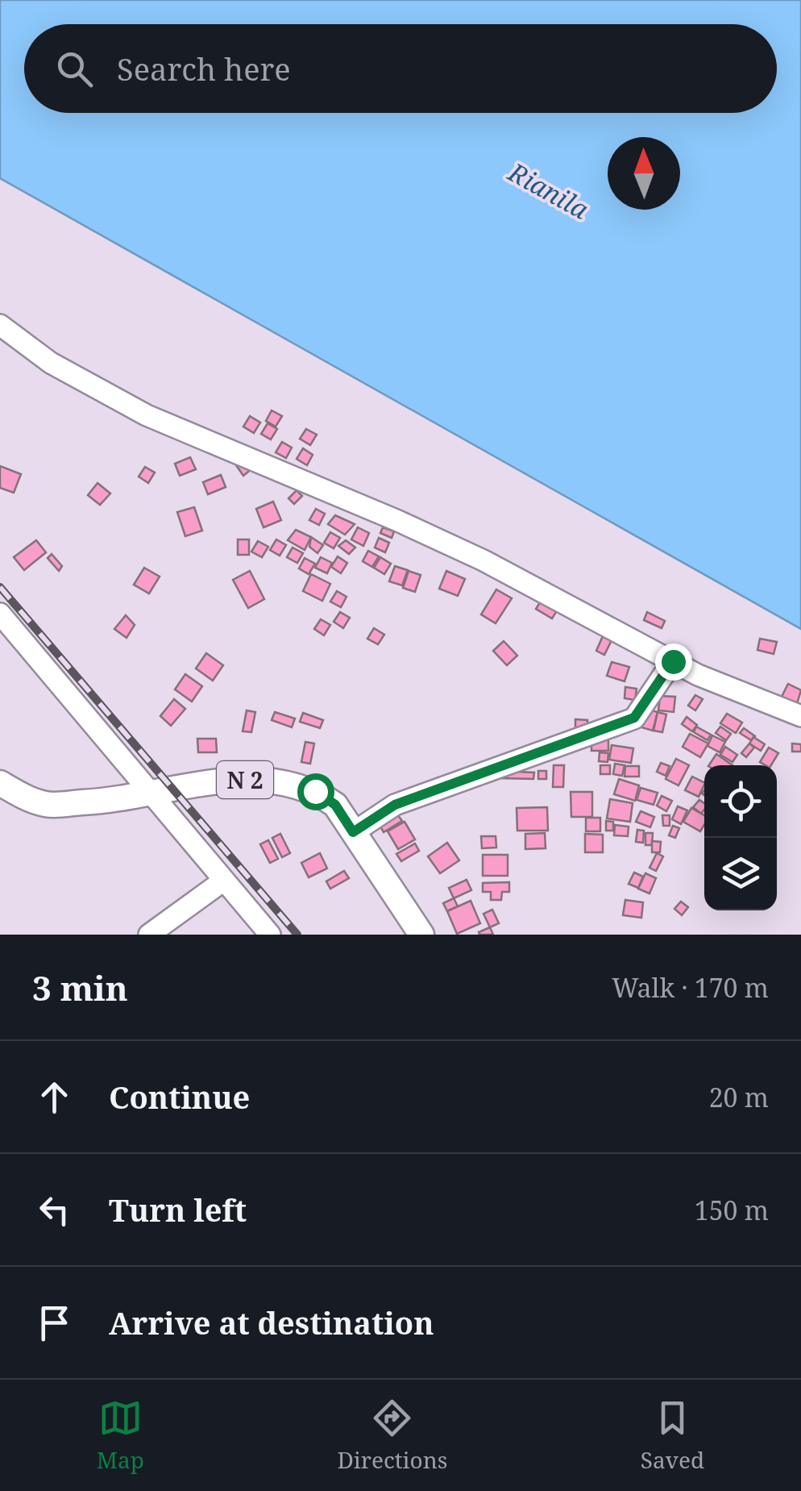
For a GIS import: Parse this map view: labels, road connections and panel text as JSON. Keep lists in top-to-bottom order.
{
  "streets": {
    "main road": ["N 2"]
  },
  "water": ["Rianila"],
  "north": "top",
  "page": {
    "search": "Search here",
    "heading": ["3 min", "Walk · 170 m"],
    "list": [
      ["Continue", "20 m"],
      ["Turn left", "150 m"],
      "Arrive at destination"
    ],
    "nav": ["Map", "Directions", "Saved"]
  }
}
